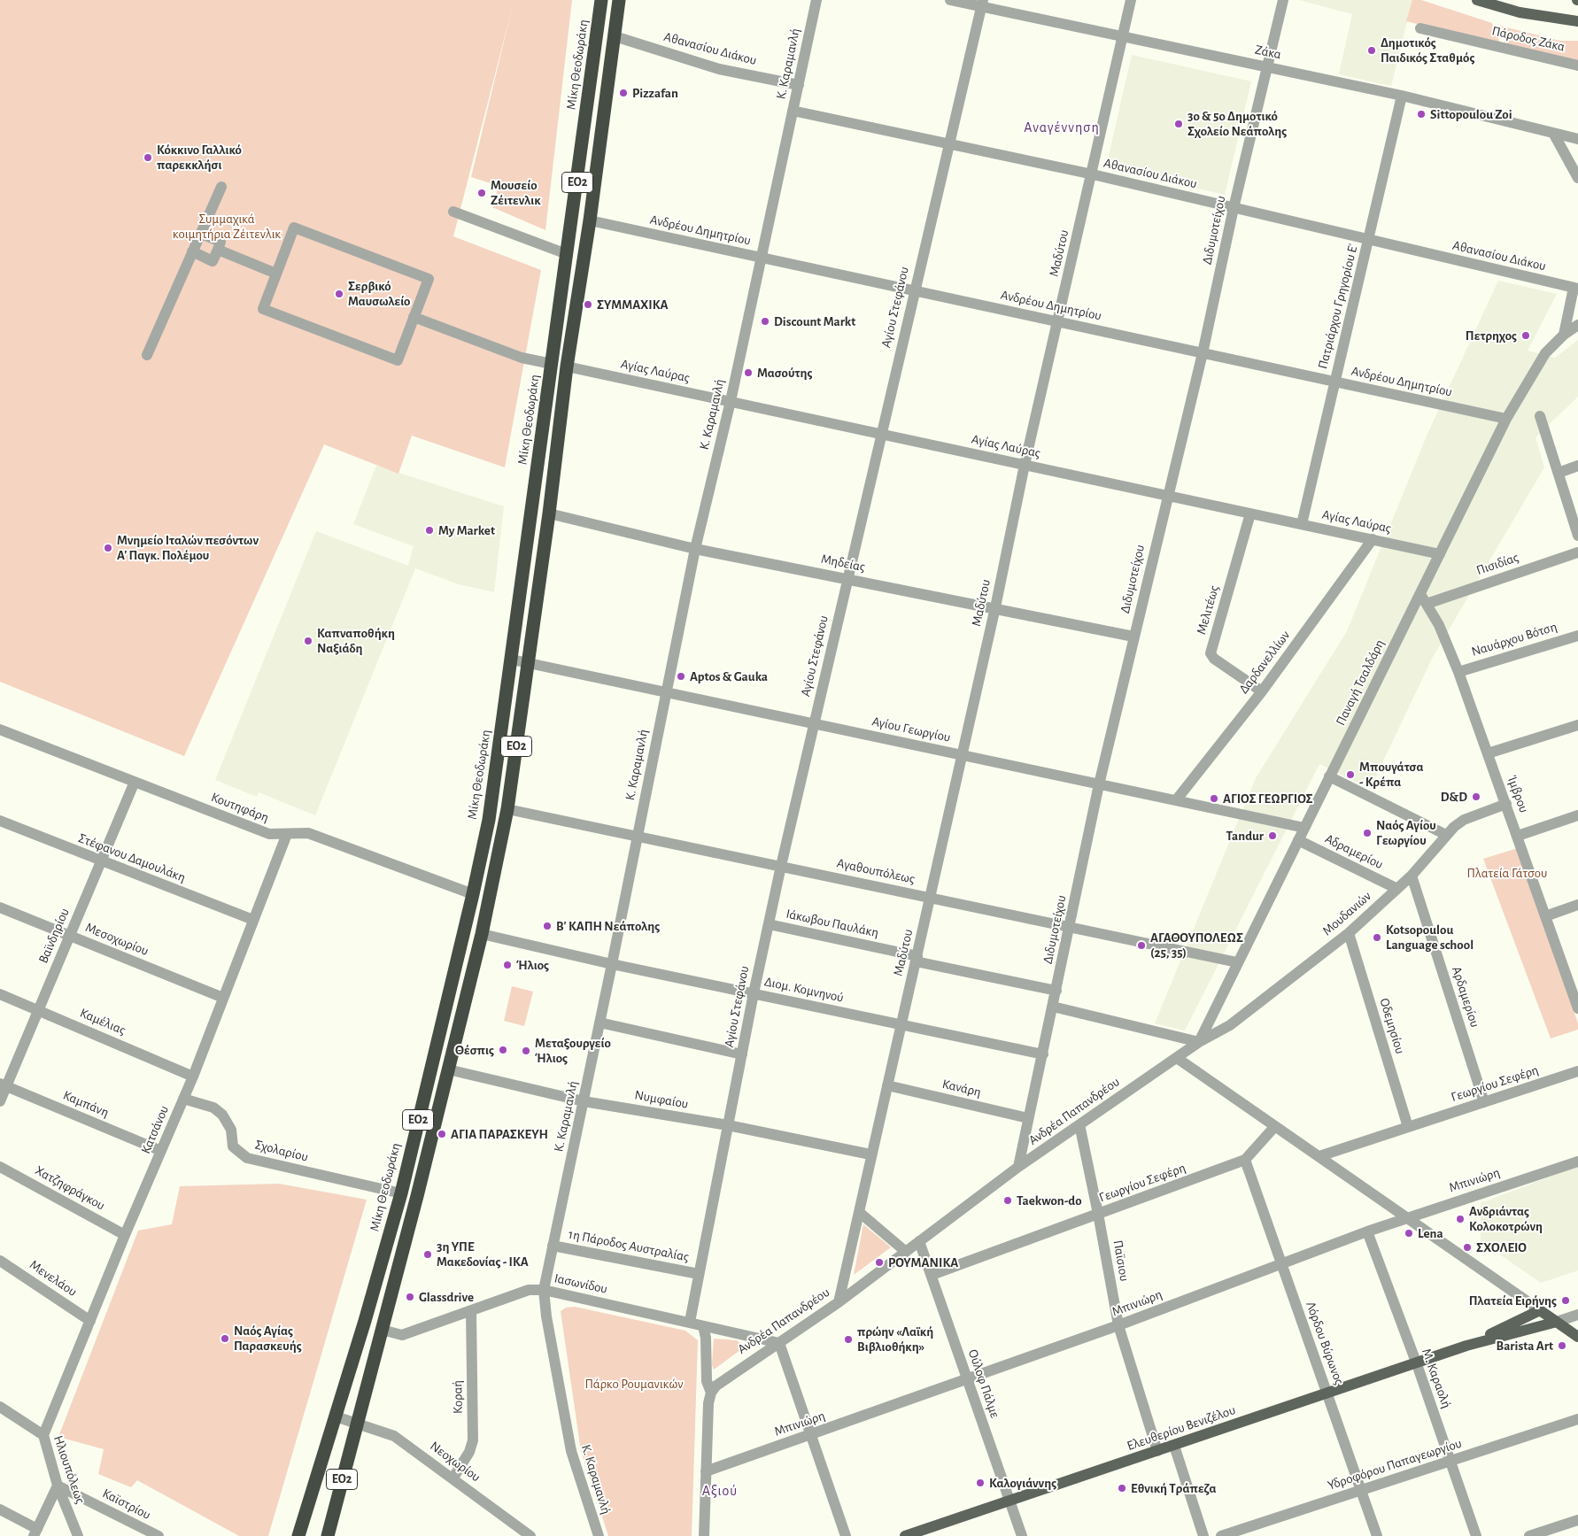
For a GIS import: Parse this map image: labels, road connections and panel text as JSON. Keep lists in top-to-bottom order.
{
  "streets": {
    "highway": ["Μίκη Θεοδωράκη", "ΕΟ2"],
    "main road": ["Ελευθερίου Βενιζέλου"],
    "street": [
      "Πάροδος Ζάκα",
      "Αθανασίου Διάκου",
      "Ζάκα",
      "Κ. Καραμανλή",
      "Ανδρέου Δημητρίου",
      "Διδυμοτείχου",
      "Μαδύτου",
      "Πατριάρχου Γρηγορίου Ε'",
      "Αγίου Στεφάνου",
      "Αγίας Λαύρας",
      "Μηδείας",
      "Πισιδίας",
      "Μελιτέως",
      "Ναυάρχου Βότση",
      "Δαρδανελλίων",
      "Παναγή Τσαλδάρη",
      "Αγίου Γεωργίου",
      "Ίμβρου",
      "Κουτηφάρη",
      "Αδραμερίου",
      "Στέφανου Δαμουλάκη",
      "Αγαθουπόλεως",
      "Μουδανιών",
      "Ιάκωβου Παυλάκη",
      "Βαϊνδηρίου",
      "Μεσοχωρίου",
      "Διομ. Κομνηνού",
      "Αρδαμερίου",
      "Καμέλιας",
      "Οδεμησίου",
      "Γεωργίου Σεφέρη",
      "Κανάρη",
      "Νυμφαίου",
      "Καμπάνη",
      "Ανδρέα Παπανδρέου",
      "Κατσάνου",
      "Σχολαρίου",
      "Μπινιώρη",
      "Χατζηφράγκου",
      "1η Πάροδος Αυστραλίας",
      "Παϊσιου",
      "Μενελάου",
      "Ιασωνίδου",
      "Λόρδου Βύρωνος",
      "Μ. Καραολή",
      "Ούλοφ Πάλμε",
      "Κοραή",
      "Νεοχωρίου",
      "Υδροφόρου Παπαγεωργίου",
      "Ηλιουπόλεως",
      "Καϊστρίου"
    ]
  },
  "crossings": [
    ["Αθανασίου Διάκου", "Κ. Καραμανλή"],
    ["Αθανασίου Διάκου", "ΕΟ2"],
    ["Αθανασίου Διάκου", "Διδυμοτείχου"],
    ["Αθανασίου Διάκου", "Μαδύτου"],
    ["Αθανασίου Διάκου", "Πατριάρχου Γρηγορίου Ε'"],
    ["Αθανασίου Διάκου", "Αγίου Στεφάνου"],
    ["Ζάκα", "Διδυμοτείχου"],
    ["Ζάκα", "Μαδύτου"],
    ["Ζάκα", "Πατριάρχου Γρηγορίου Ε'"],
    ["Ζάκα", "Αγίου Στεφάνου"],
    ["Κ. Καραμανλή", "Ανδρέου Δημητρίου"],
    ["Κ. Καραμανλή", "Αγίας Λαύρας"],
    ["Κ. Καραμανλή", "Μηδείας"],
    ["Κ. Καραμανλή", "Αγίου Γεωργίου"],
    ["Κ. Καραμανλή", "Αγαθουπόλεως"],
    ["Κ. Καραμανλή", "Διομ. Κομνηνού"],
    ["Κ. Καραμανλή", "Νυμφαίου"],
    ["Κ. Καραμανλή", "1η Πάροδος Αυστραλίας"],
    ["Κ. Καραμανλή", "Ιασωνίδου"],
    ["Μίκη Θεοδωράκη", "Αγίου Γεωργίου"],
    ["Μίκη Θεοδωράκη", "Κουτηφάρη"],
    ["Μίκη Θεοδωράκη", "Σχολαρίου"],
    ["Μίκη Θεοδωράκη", "Νεοχωρίου"],
    ["ΕΟ2", "Ανδρέου Δημητρίου"],
    ["ΕΟ2", "Αγίας Λαύρας"],
    ["ΕΟ2", "Μηδείας"],
    ["ΕΟ2", "Αγίου Γεωργίου"],
    ["ΕΟ2", "Αγαθουπόλεως"],
    ["ΕΟ2", "Διομ. Κομνηνού"],
    ["ΕΟ2", "Νυμφαίου"],
    ["ΕΟ2", "Ιασωνίδου"],
    ["ΕΟ2", "Νεοχωρίου"],
    ["Ανδρέου Δημητρίου", "Διδυμοτείχου"],
    ["Ανδρέου Δημητρίου", "Μαδύτου"],
    ["Ανδρέου Δημητρίου", "Πατριάρχου Γρηγορίου Ε'"],
    ["Ανδρέου Δημητρίου", "Αγίου Στεφάνου"],
    ["Ανδρέου Δημητρίου", "Παναγή Τσαλδάρη"],
    ["Διδυμοτείχου", "Αγίας Λαύρας"],
    ["Διδυμοτείχου", "Μηδείας"],
    ["Διδυμοτείχου", "Αγίου Γεωργίου"],
    ["Διδυμοτείχου", "Αγαθουπόλεως"],
    ["Διδυμοτείχου", "Ιάκωβου Παυλάκη"],
    ["Διδυμοτείχου", "Διομ. Κομνηνού"],
    ["Διδυμοτείχου", "Κανάρη"],
    ["Διδυμοτείχου", "Ανδρέα Παπανδρέου"],
    ["Μαδύτου", "Αγίας Λαύρας"],
    ["Μαδύτου", "Μηδείας"],
    ["Μαδύτου", "Αγίου Γεωργίου"],
    ["Μαδύτου", "Αγαθουπόλεως"],
    ["Μαδύτου", "Ιάκωβου Παυλάκη"],
    ["Μαδύτου", "Διομ. Κομνηνού"],
    ["Μαδύτου", "Κανάρη"],
    ["Μαδύτου", "Νυμφαίου"],
    ["Μαδύτου", "Ανδρέα Παπανδρέου"],
    ["Πατριάρχου Γρηγορίου Ε'", "Αγίας Λαύρας"],
    ["Αγίου Στεφάνου", "Αγίας Λαύρας"],
    ["Αγίου Στεφάνου", "Μηδείας"],
    ["Αγίου Στεφάνου", "Αγίου Γεωργίου"],
    ["Αγίου Στεφάνου", "Αγαθουπόλεως"],
    ["Αγίου Στεφάνου", "Ιάκωβου Παυλάκη"],
    ["Αγίου Στεφάνου", "Διομ. Κομνηνού"],
    ["Αγίου Στεφάνου", "Νυμφαίου"],
    ["Αγίου Στεφάνου", "1η Πάροδος Αυστραλίας"],
    ["Αγίου Στεφάνου", "Ιασωνίδου"],
    ["Αγίας Λαύρας", "Μελιτέως"],
    ["Αγίας Λαύρας", "Δαρδανελλίων"],
    ["Αγίας Λαύρας", "Παναγή Τσαλδάρη"],
    ["Πισιδίας", "Ίμβρου"],
    ["Μελιτέως", "Δαρδανελλίων"],
    ["Ναυάρχου Βότση", "Ίμβρου"],
    ["Δαρδανελλίων", "Αγίου Γεωργίου"],
    ["Παναγή Τσαλδάρη", "Αγίου Γεωργίου"],
    ["Παναγή Τσαλδάρη", "Ίμβρου"],
    ["Παναγή Τσαλδάρη", "Αδραμερίου"],
    ["Παναγή Τσαλδάρη", "Αγαθουπόλεως"],
    ["Παναγή Τσαλδάρη", "Μουδανιών"],
    ["Παναγή Τσαλδάρη", "Ανδρέα Παπανδρέου"],
    ["Ίμβρου", "Μουδανιών"],
    ["Κουτηφάρη", "Βαϊνδηρίου"],
    ["Κουτηφάρη", "Κατσάνου"],
    ["Αδραμερίου", "Μουδανιών"],
    ["Στέφανου Δαμουλάκη", "Βαϊνδηρίου"],
    ["Στέφανου Δαμουλάκη", "Κατσάνου"],
    ["Μουδανιών", "Αρδαμερίου"],
    ["Μουδανιών", "Οδεμησίου"],
    ["Βαϊνδηρίου", "Μεσοχωρίου"],
    ["Βαϊνδηρίου", "Καμέλιας"],
    ["Βαϊνδηρίου", "Καμπάνη"],
    ["Μεσοχωρίου", "Κατσάνου"],
    ["Αρδαμερίου", "Γεωργίου Σεφέρη"],
    ["Καμέλιας", "Κατσάνου"],
    ["Οδεμησίου", "Γεωργίου Σεφέρη"],
    ["Γεωργίου Σεφέρη", "Παϊσιου"],
    ["Γεωργίου Σεφέρη", "Λόρδου Βύρωνος"],
    ["Γεωργίου Σεφέρη", "Ούλοφ Πάλμε"],
    ["Καμπάνη", "Κατσάνου"],
    ["Ανδρέα Παπανδρέου", "Παϊσιου"],
    ["Ανδρέα Παπανδρέου", "Ιασωνίδου"],
    ["Ανδρέα Παπανδρέου", "Ούλοφ Πάλμε"],
    ["Κατσάνου", "Σχολαρίου"],
    ["Κατσάνου", "Χατζηφράγκου"],
    ["Κατσάνου", "Μενελάου"],
    ["Κατσάνου", "Ηλιουπόλεως"],
    ["Μπινιώρη", "Παϊσιου"],
    ["Μπινιώρη", "Λόρδου Βύρωνος"],
    ["Μπινιώρη", "Μ. Καραολή"],
    ["Μπινιώρη", "Ούλοφ Πάλμε"],
    ["Παϊσιου", "Ελευθερίου Βενιζέλου"],
    ["Ιασωνίδου", "Κοραή"],
    ["Λόρδου Βύρωνος", "Ελευθερίου Βενιζέλου"],
    ["Λόρδου Βύρωνος", "Υδροφόρου Παπαγεωργίου"],
    ["Μ. Καραολή", "Ελευθερίου Βενιζέλου"],
    ["Μ. Καραολή", "Υδροφόρου Παπαγεωργίου"],
    ["Ούλοφ Πάλμε", "Ελευθερίου Βενιζέλου"],
    ["Κοραή", "Νεοχωρίου"],
    ["Ηλιουπόλεως", "Καϊστρίου"]
  ],
  "districts": ["Αναγέννηση", "Αξιού"],
  "parks": ["Συμμαχικά κοιμητήρια Ζέιτενλικ", "Πλατεία Γάτσου", "Πάρκο Ρουμανικών"],
  "places": [
    "Δημοτικός Παιδικός Σταθμός",
    "Pizzafan",
    "Sittopoulou Zoi",
    "3ο & 5ο Δημοτικό Σχολείο Νεάπολης",
    "Κόκκινο Γαλλικό παρεκκλήσι",
    "Μουσείο Ζέιτενλικ",
    "Σερβικό Μαυσωλείο",
    "ΣΥΜΜΑΧΙΚΑ",
    "Discount Markt",
    "Πετρηχος",
    "Μασούτης",
    "My Market",
    "Μνημείο Ιταλών πεσόντων Α' Παγκ. Πολέμου",
    "Καπναποθήκη Ναξιάδη",
    "Aptos & Gauka",
    "Μπουγάτσα - Κρέπα",
    "D&D",
    "ΑΓΙΟΣ ΓΕΩΡΓΙΟΣ",
    "Ναός Αγίου Γεωργίου",
    "Tandur",
    "Β' ΚΑΠΗ Νεάπολης",
    "Kotsopoulou Language school",
    "ΑΓΑΘΟΥΠΟΛΕΩΣ (25, 35)",
    "Ήλιος",
    "Θέσπις",
    "Μεταξουργείο Ήλιος",
    "ΑΓΙΑ ΠΑΡΑΣΚΕΥΗ",
    "Taekwon-do",
    "Ανδριάντας Κολοκοτρώνη",
    "Lena",
    "ΣΧΟΛΕΙΟ",
    "3η ΥΠΕ Μακεδονίας - IKA",
    "ΡΟΥΜΑΝΙΚΑ",
    "Glassdrive",
    "Πλατεία Ειρήνης",
    "Ναός Αγίας Παρασκευής",
    "πρώην «Λαϊκή Βιβλιοθήκη»",
    "Barista Art",
    "Καλογιάννης",
    "Εθνική Τράπεζα"
  ]
}
